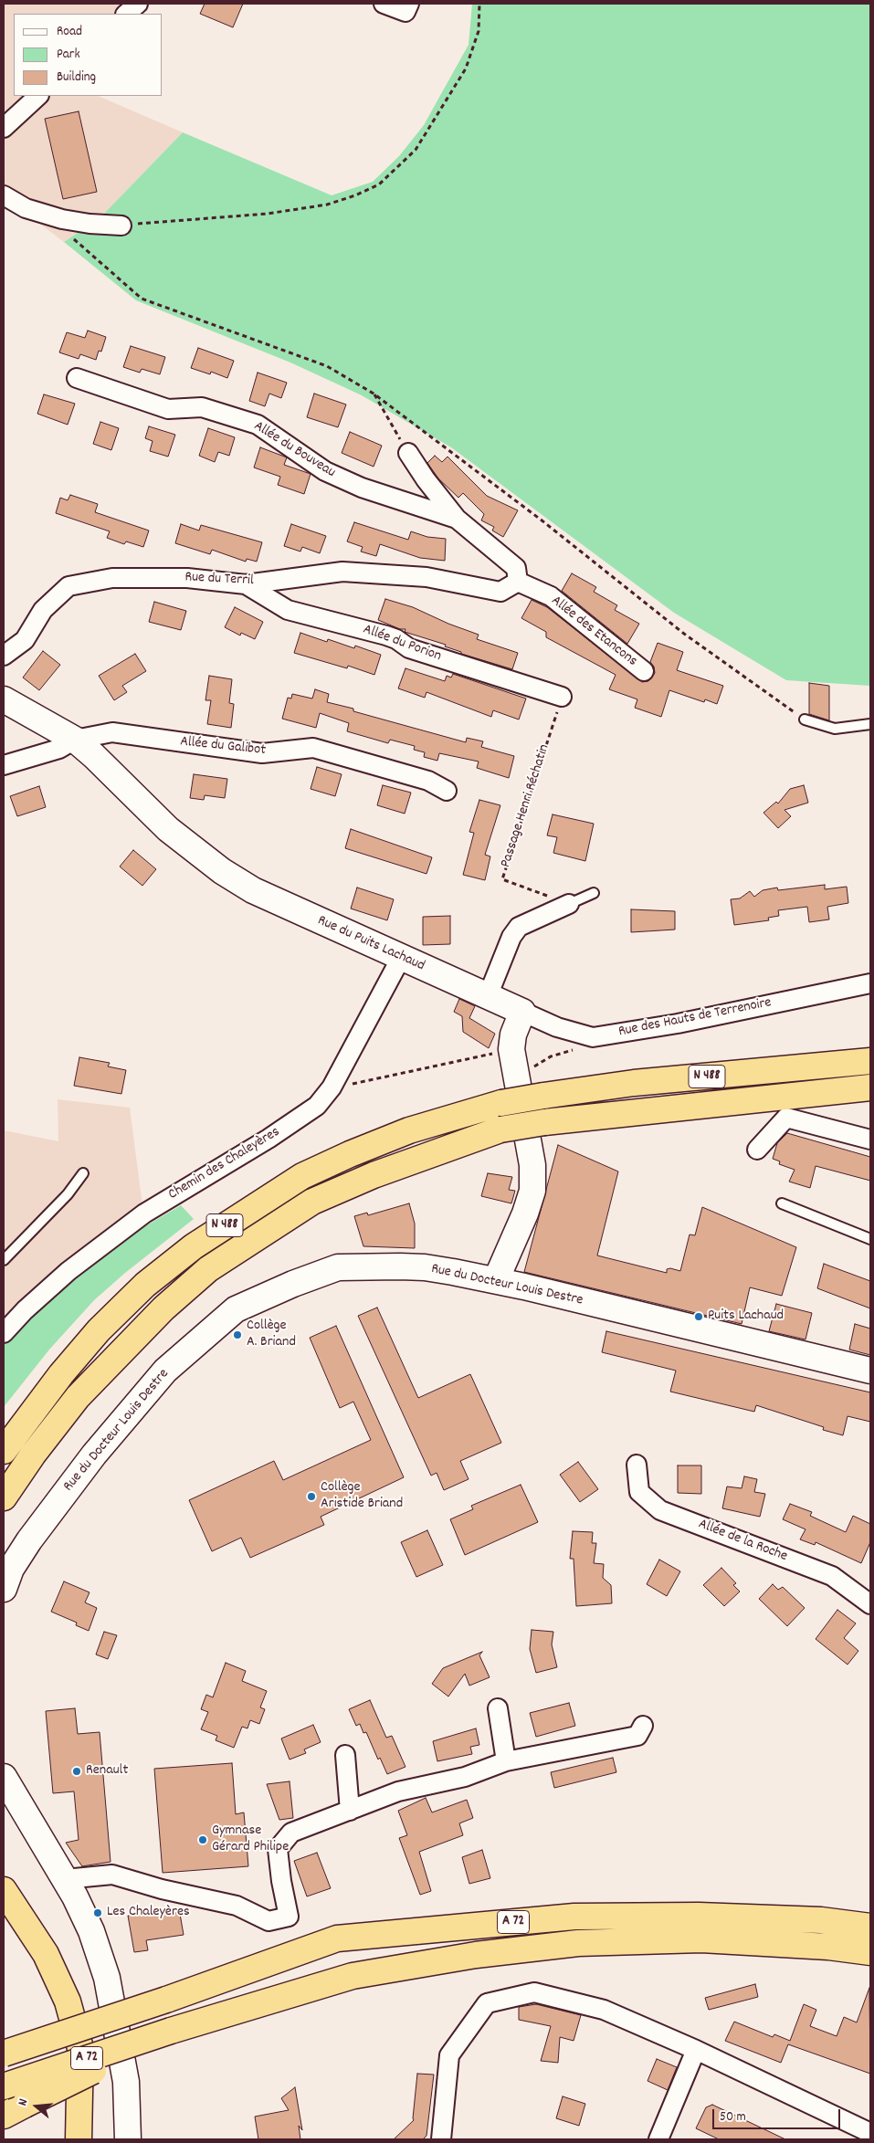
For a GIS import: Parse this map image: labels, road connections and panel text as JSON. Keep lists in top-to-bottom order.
{
  "streets": {
    "highway": ["N 488", "A 72"],
    "street": [
      "Allée du Bouveau",
      "Rue du Terril",
      "Allée des Etancons",
      "Allée du Porion",
      "Allée du Galibot",
      "Rue du Puits Lachaud",
      "Rue des Hauts de Terrenoire",
      "Chemin des Chaleyères",
      "Rue du Docteur Louis Destre",
      "Allée de la Roche"
    ],
    "path": ["Passage Henri Réchatin"]
  },
  "crossings": [
    ["Allée du Bouveau", "Rue du Terril"],
    ["Allée du Bouveau", "Allée des Etancons"],
    ["Rue du Terril", "Allée des Etancons"],
    ["Rue du Terril", "Allée du Porion"],
    ["Allée du Porion", "Passage Henri Réchatin"],
    ["Allée du Galibot", "Rue du Puits Lachaud"],
    ["Rue du Puits Lachaud", "Rue des Hauts de Terrenoire"],
    ["Rue du Puits Lachaud", "Chemin des Chaleyères"]
  ],
  "places": [
    "Puits Lachaud",
    "Collège A. Briand",
    "Collège Aristide Briand",
    "Renault",
    "Gymnase Gérard Philipe",
    "Les Chaleyères"
  ],
  "legend": ["Road", "Park", "Building"],
  "scale_bar": "50 m",
  "north": "left"
}
